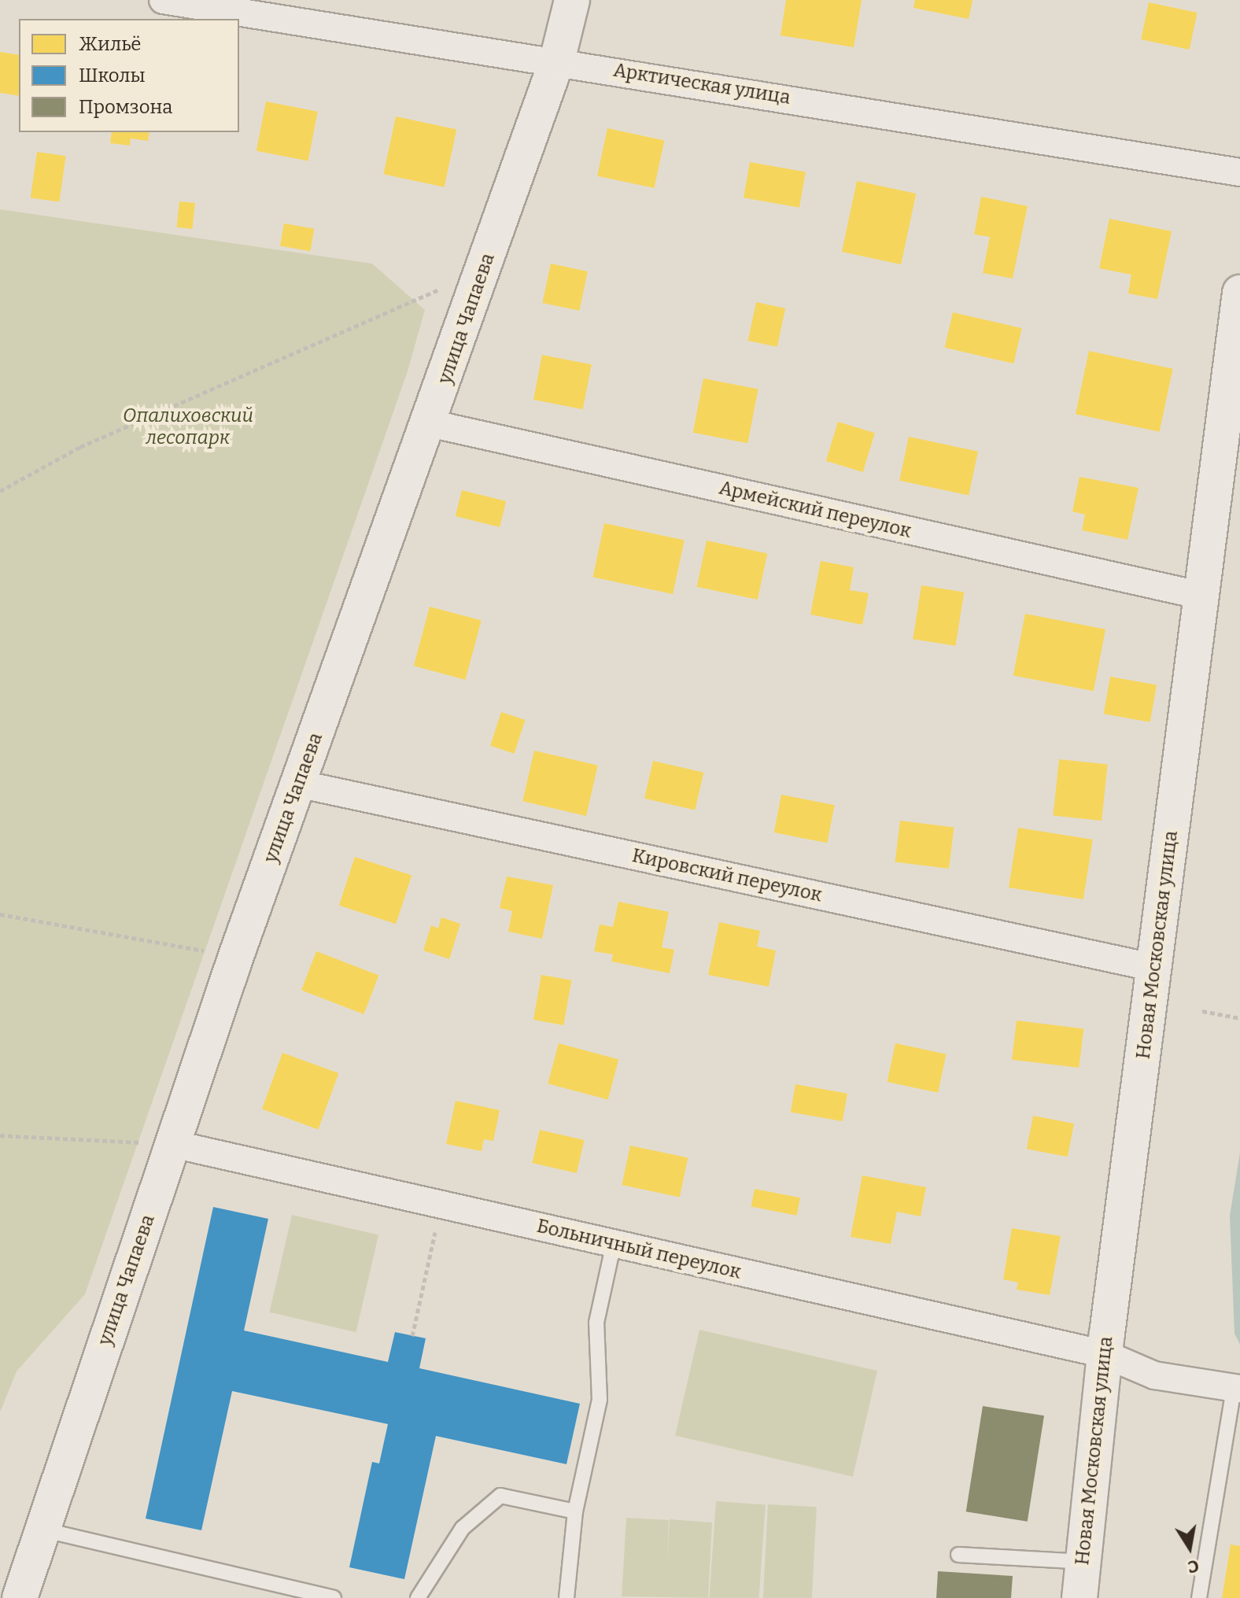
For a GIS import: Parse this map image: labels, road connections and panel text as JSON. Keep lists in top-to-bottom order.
{
  "streets": {
    "street": [
      "Арктическая улица",
      "улица Чапаева",
      "Армейский переулок",
      "Кировский переулок",
      "Новая Московская улица",
      "Больничный переулок"
    ]
  },
  "crossings": [
    ["Арктическая улица", "улица Чапаева"],
    ["улица Чапаева", "Армейский переулок"],
    ["улица Чапаева", "Кировский переулок"],
    ["улица Чапаева", "Больничный переулок"],
    ["Армейский переулок", "Новая Московская улица"],
    ["Кировский переулок", "Новая Московская улица"],
    ["Новая Московская улица", "Больничный переулок"]
  ],
  "parks": ["Опалиховский лесопарк"],
  "legend": ["Жильё", "Школы", "Промзона"],
  "north": "bottom"
}
